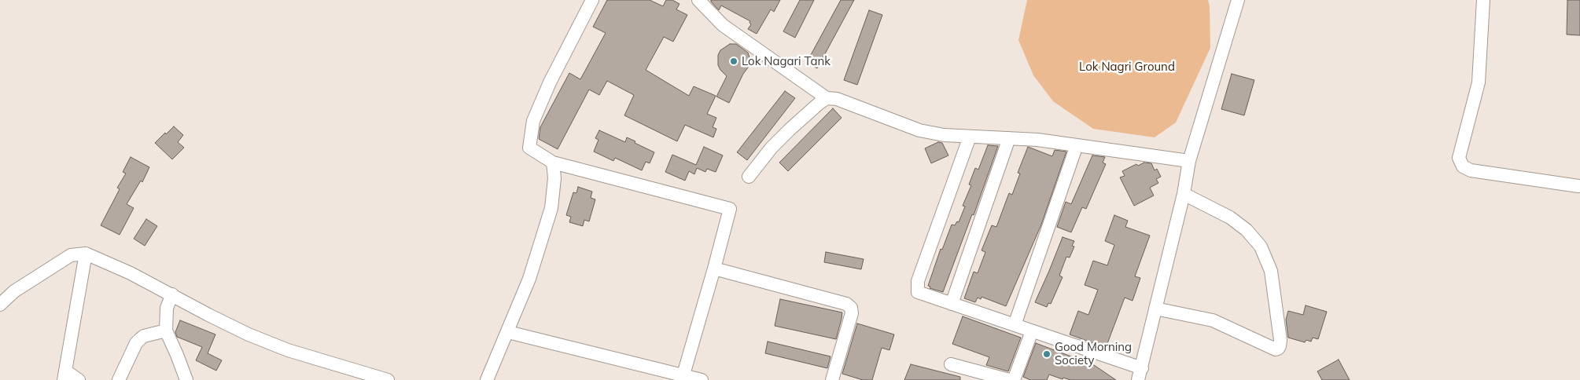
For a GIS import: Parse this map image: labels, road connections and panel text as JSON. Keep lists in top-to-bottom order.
{
  "parks": ["Lok Nagri Ground"],
  "places": ["Lok Nagari Tank", "Good Morning Society"]
}
